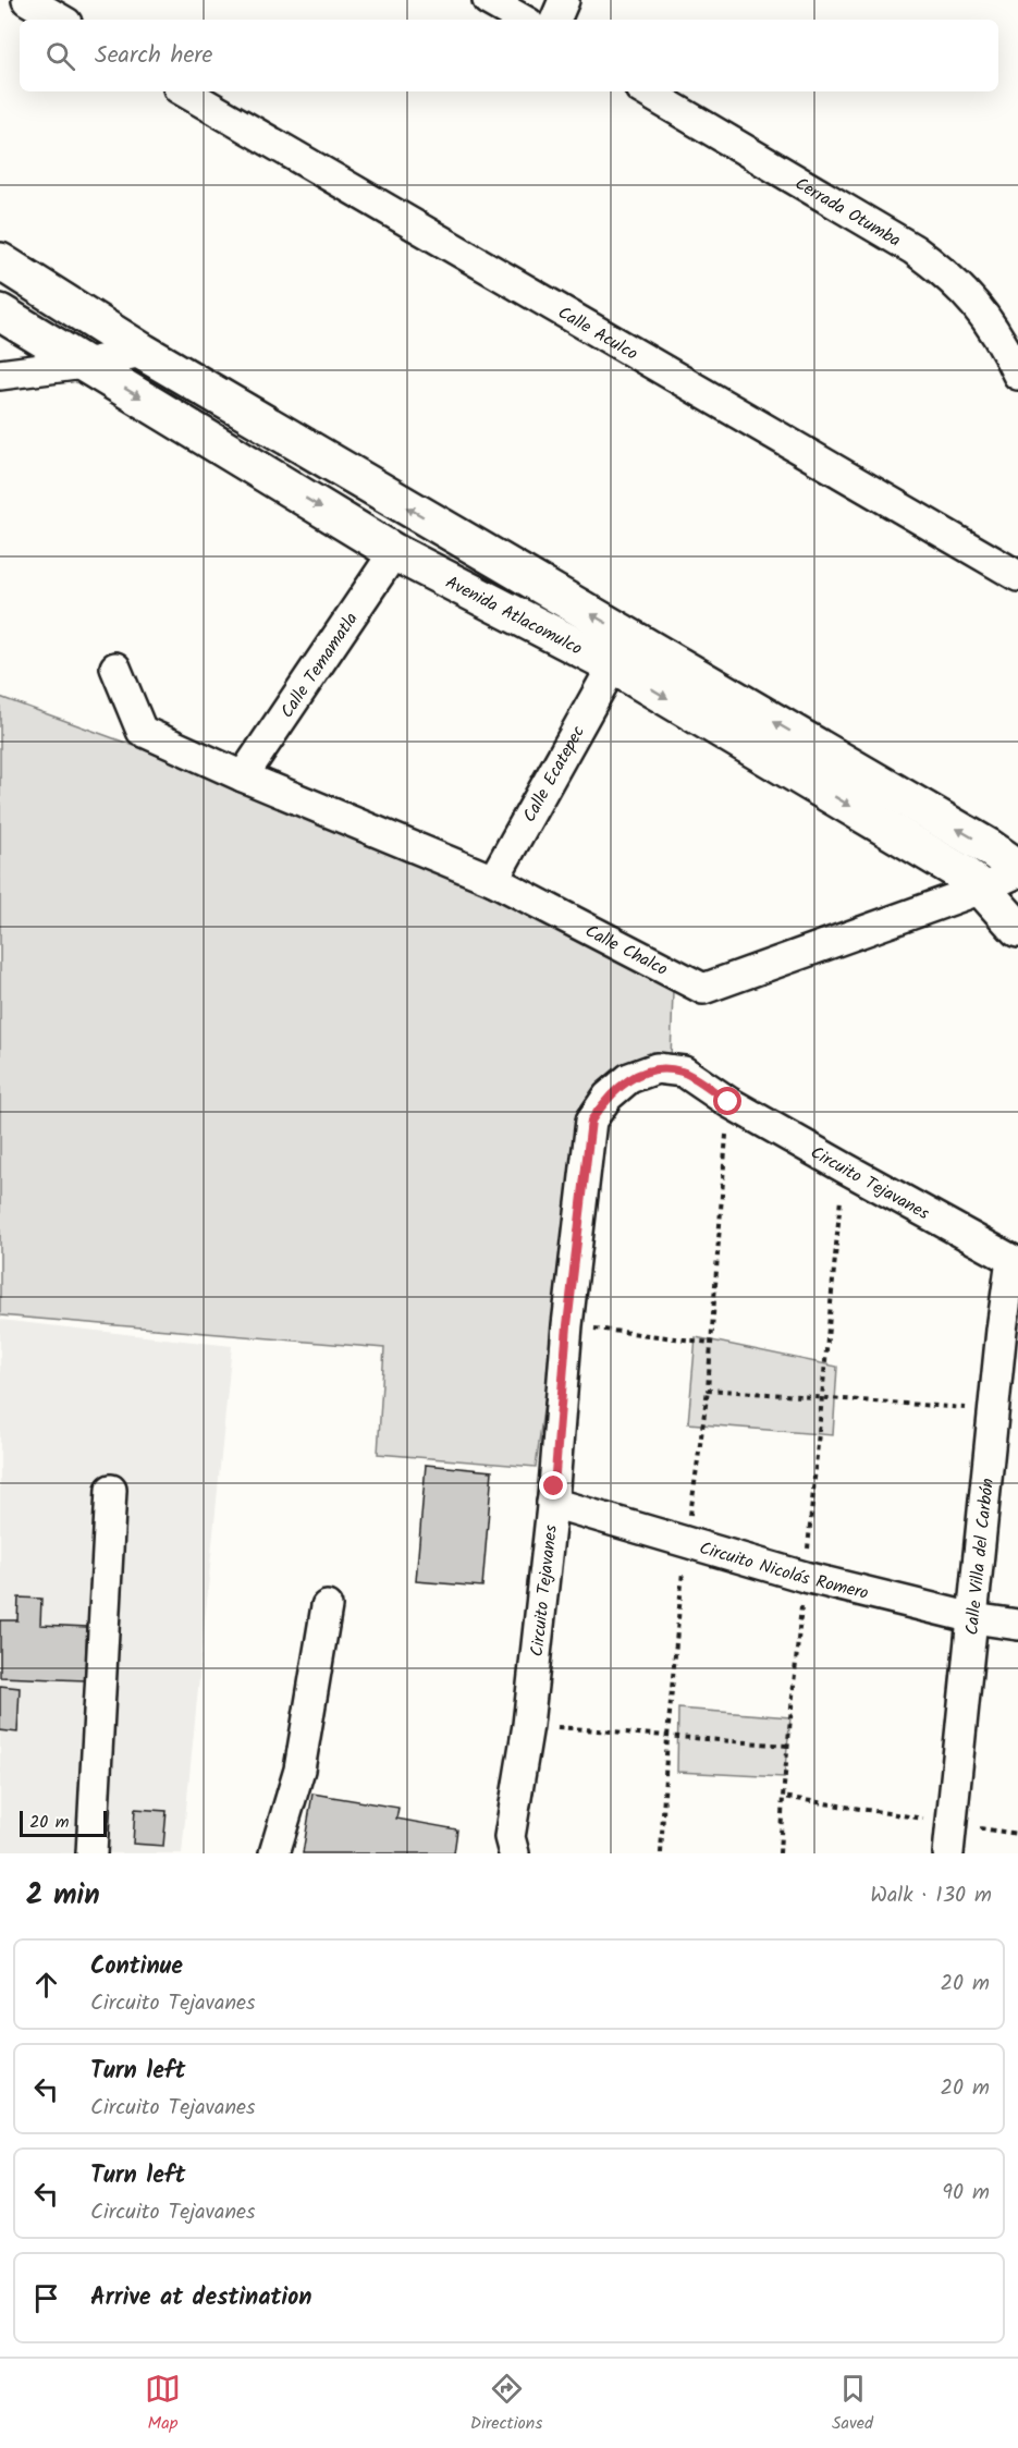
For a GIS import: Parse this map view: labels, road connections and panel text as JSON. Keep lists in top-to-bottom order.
{
  "streets": {
    "main road": ["Avenida Atlacomulco"],
    "street": [
      "Cerrada Otumba",
      "Calle Aculco",
      "Calle Temamatla",
      "Calle Ecatepec",
      "Calle Chalco",
      "Circuito Tejavanes",
      "Calle Villa del Carbón",
      "Circuito Nicolás Romero"
    ]
  },
  "crossings": [
    ["Avenida Atlacomulco", "Calle Temamatla"],
    ["Avenida Atlacomulco", "Calle Ecatepec"],
    ["Avenida Atlacomulco", "Calle Chalco"],
    ["Calle Temamatla", "Calle Chalco"],
    ["Calle Ecatepec", "Calle Chalco"],
    ["Circuito Tejavanes", "Calle Villa del Carbón"],
    ["Circuito Tejavanes", "Circuito Nicolás Romero"],
    ["Calle Villa del Carbón", "Circuito Nicolás Romero"]
  ],
  "scale_bar": "20 m",
  "page": {
    "search": "Search here",
    "scale": "20 m",
    "heading": ["2 min", "Walk · 130 m"],
    "list": [
      ["Continue", "Circuito Tejavanes", "20 m"],
      ["Turn left", "Circuito Tejavanes", "20 m"],
      ["Turn left", "Circuito Tejavanes", "90 m"],
      "Arrive at destination"
    ],
    "nav": ["Map", "Directions", "Saved"]
  }
}
